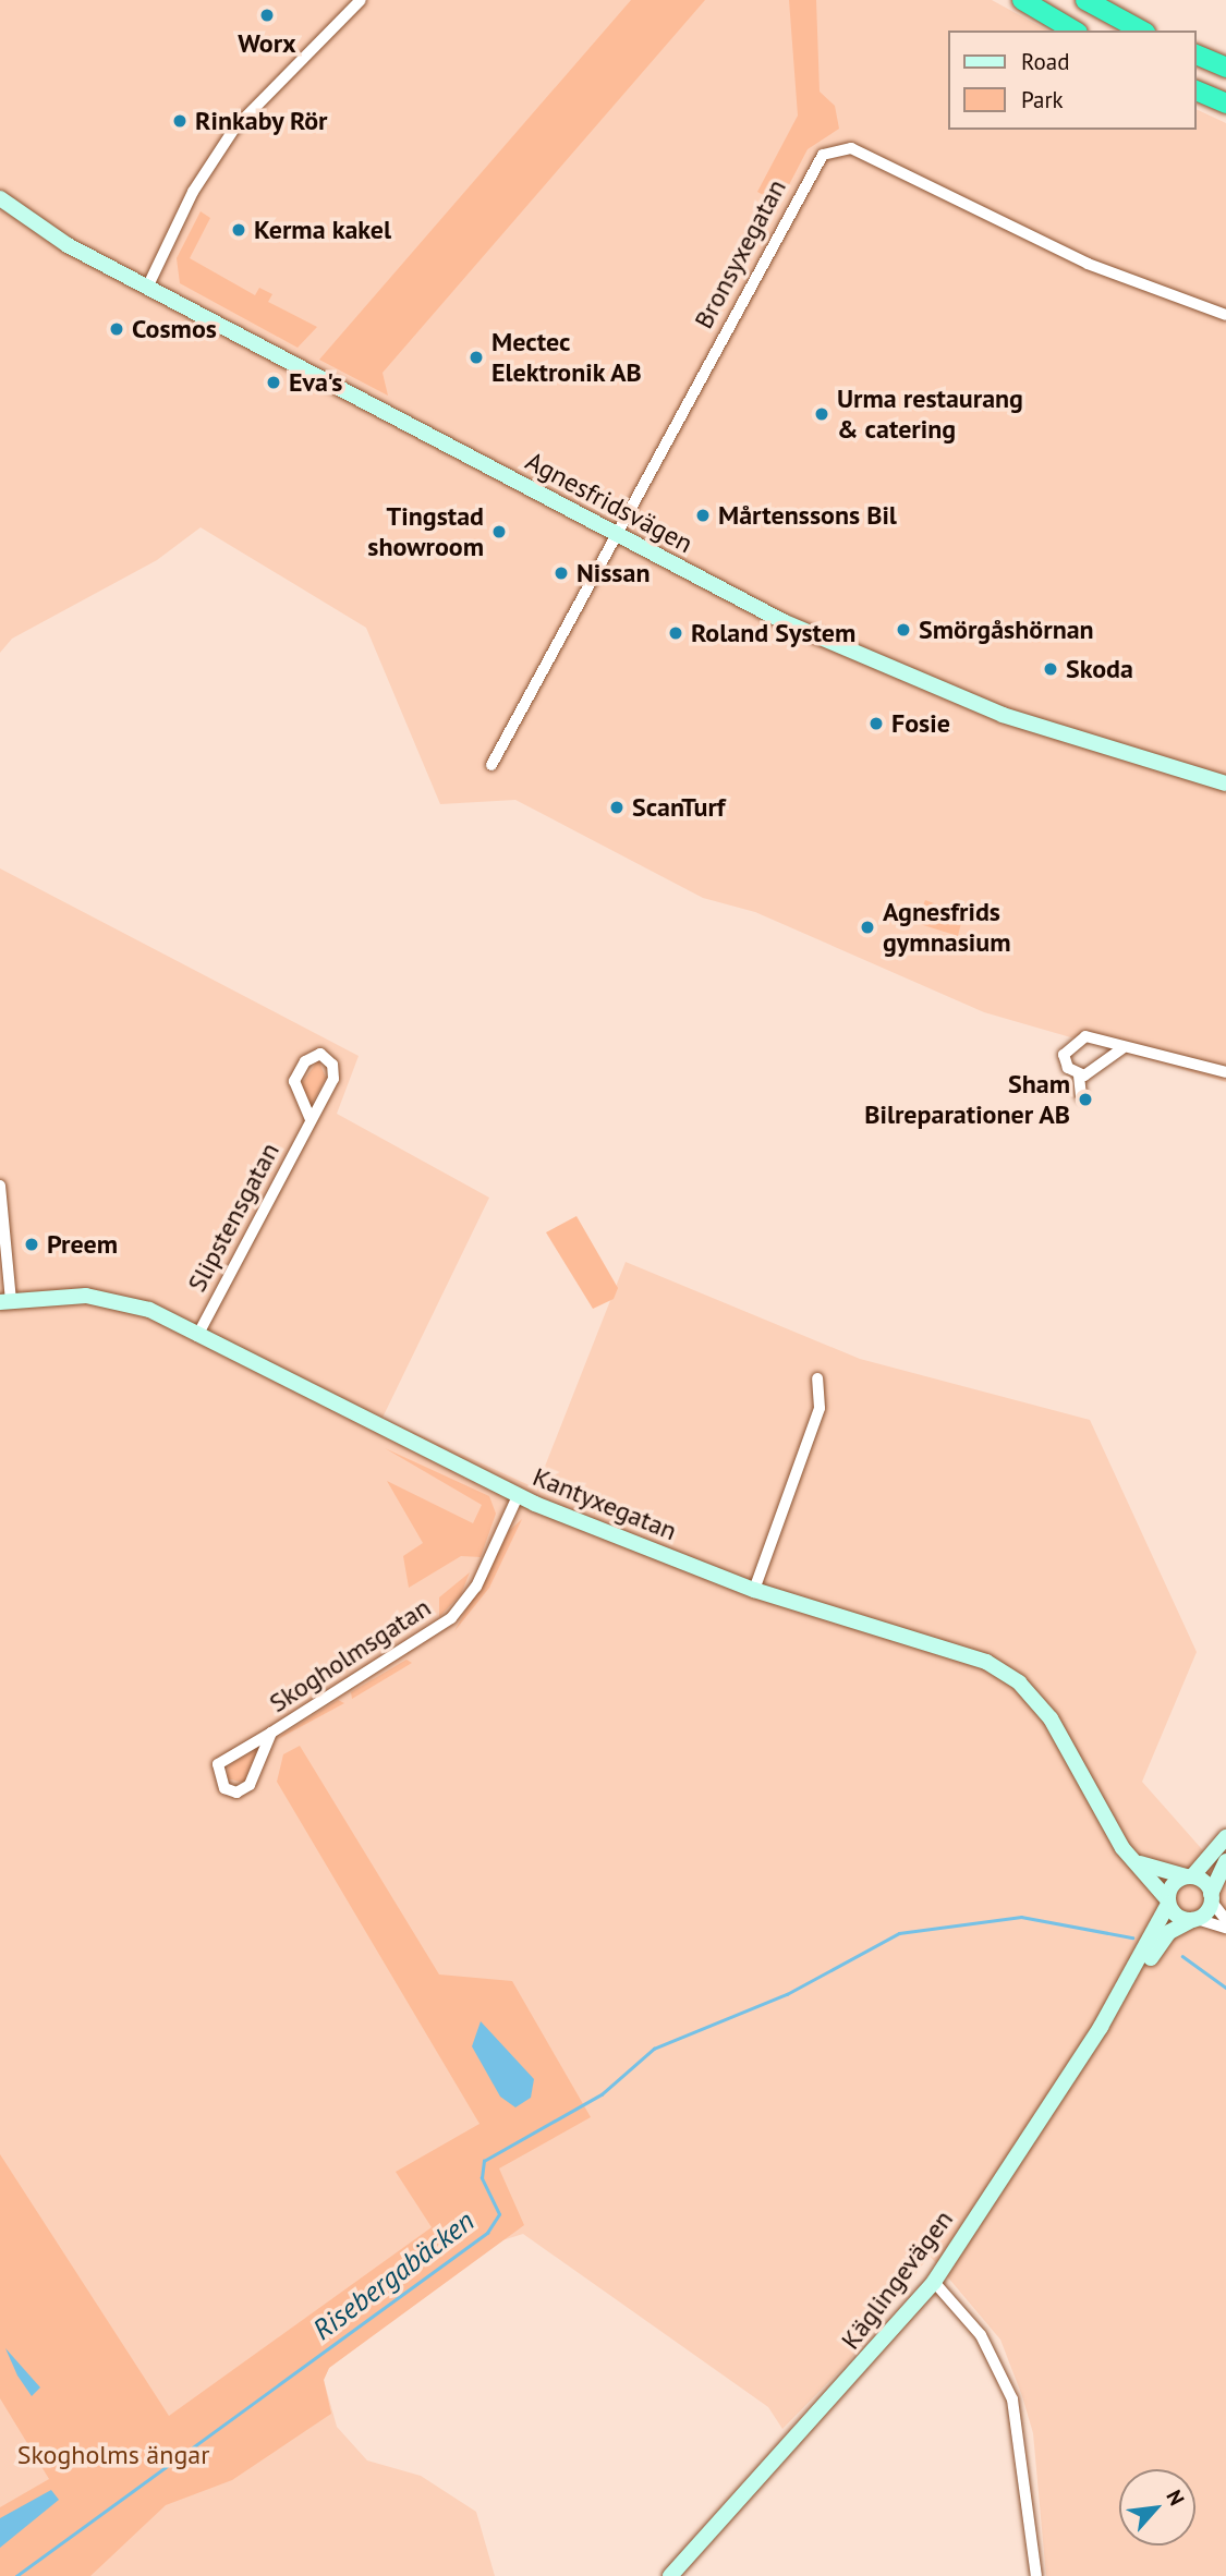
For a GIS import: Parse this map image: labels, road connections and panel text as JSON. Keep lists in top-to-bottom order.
{
  "streets": {
    "main road": ["Agnesfridsvägen", "Kantyxegatan", "Käglingevägen"],
    "street": ["Bronsyxegatan", "Slipstensgatan", "Skogholmsgatan"]
  },
  "crossings": [
    ["Bronsyxegatan", "Agnesfridsvägen"],
    ["Slipstensgatan", "Kantyxegatan"],
    ["Kantyxegatan", "Skogholmsgatan"],
    ["Kantyxegatan", "Käglingevägen"]
  ],
  "water": ["Risebergabäcken"],
  "parks": ["Skogholms ängar"],
  "places": [
    "Worx",
    "Rinkaby Rör",
    "Kerma kakel",
    "Cosmos",
    "Mectec Elektronik AB",
    "Eva's",
    "Urma restaurang & catering",
    "Mårtenssons Bil",
    "Tingstad showroom",
    "Nissan",
    "Smörgåshörnan",
    "Roland System",
    "Skoda",
    "Fosie",
    "ScanTurf",
    "Agnesfrids gymnasium",
    "Sham Bilreparationer AB",
    "Preem"
  ],
  "legend": ["Road", "Park"],
  "north": "top right"
}
